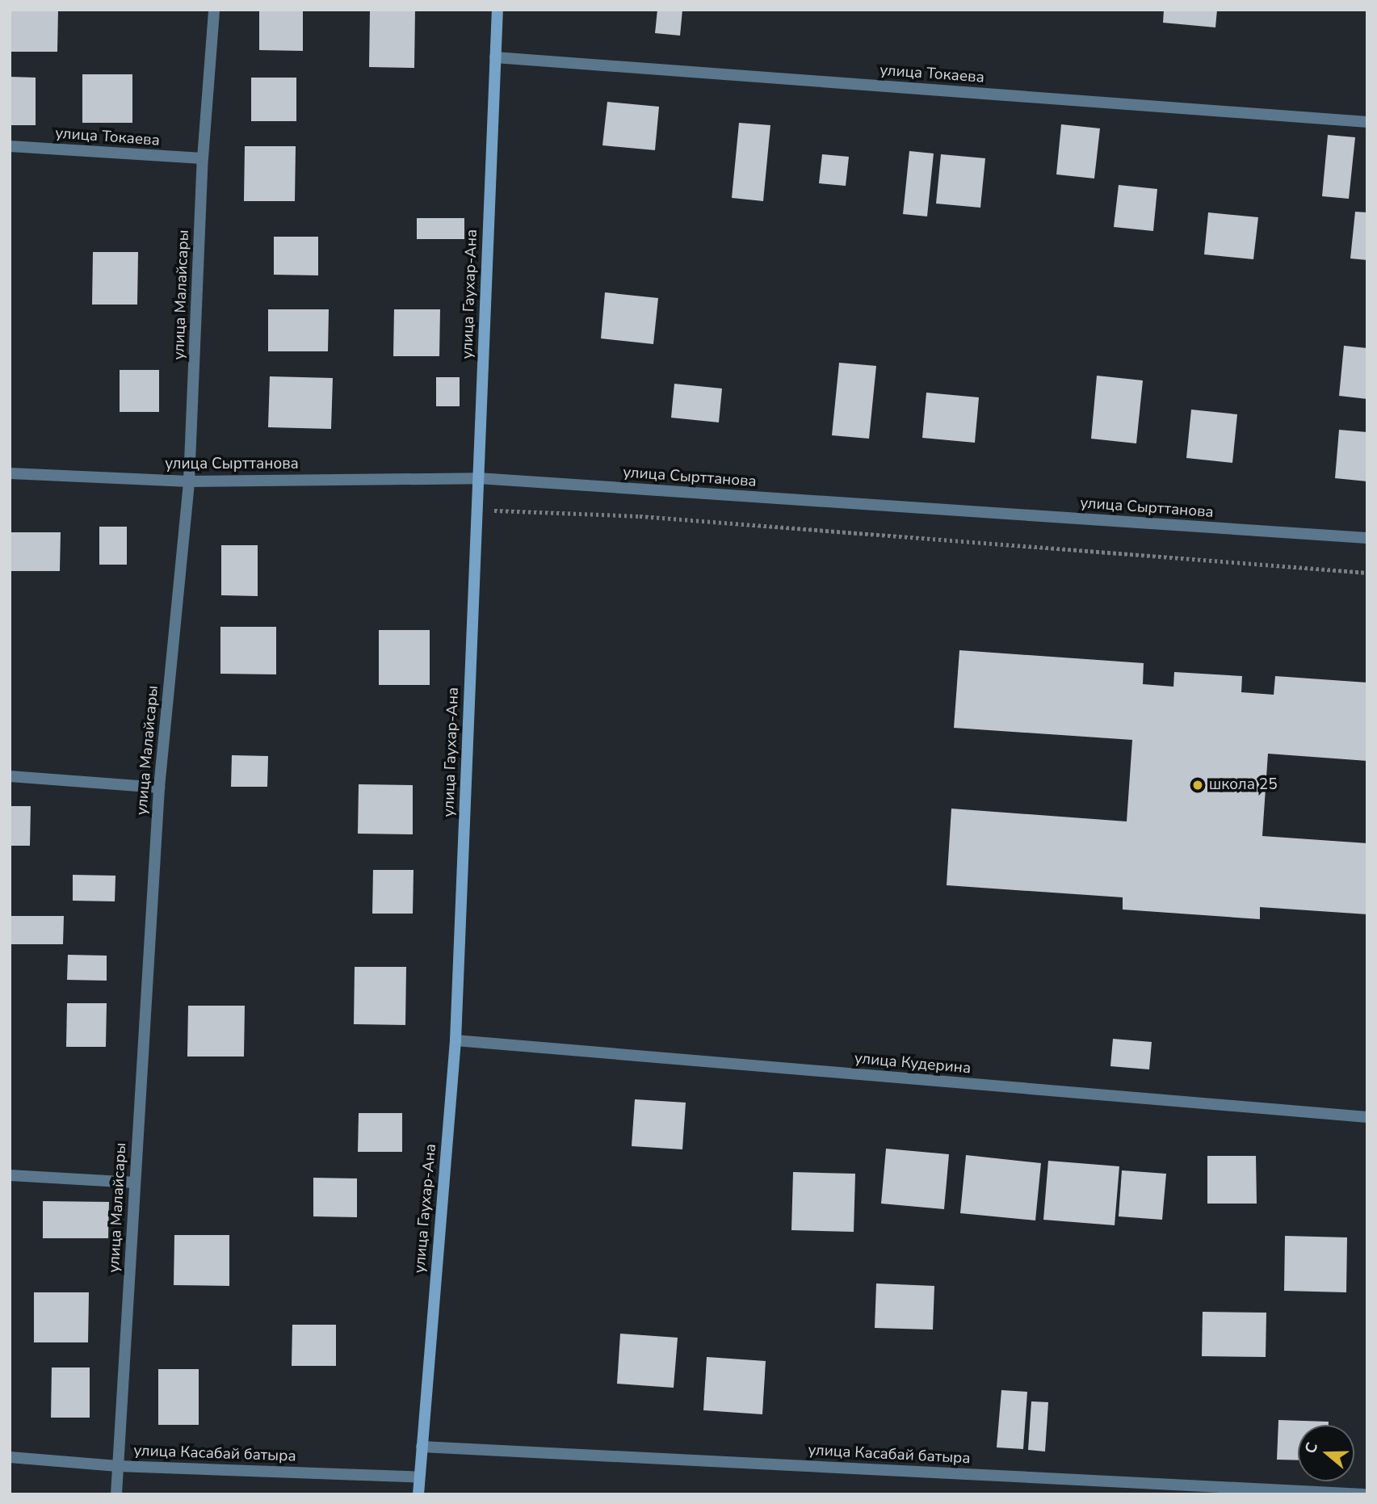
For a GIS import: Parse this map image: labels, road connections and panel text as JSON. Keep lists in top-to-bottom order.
{
  "streets": {
    "street": [
      "улица Токаева",
      "улица Гаухар-Ана",
      "улица Малайсары",
      "улица Сырттанова",
      "улица Кудерина",
      "улица Касабай батыра"
    ]
  },
  "crossings": [
    ["улица Токаева", "улица Гаухар-Ана"],
    ["улица Токаева", "улица Малайсары"],
    ["улица Гаухар-Ана", "улица Сырттанова"],
    ["улица Гаухар-Ана", "улица Кудерина"],
    ["улица Гаухар-Ана", "улица Касабай батыра"],
    ["улица Малайсары", "улица Сырттанова"],
    ["улица Малайсары", "улица Касабай батыра"]
  ],
  "places": ["школа 25"],
  "north": "left"
}
